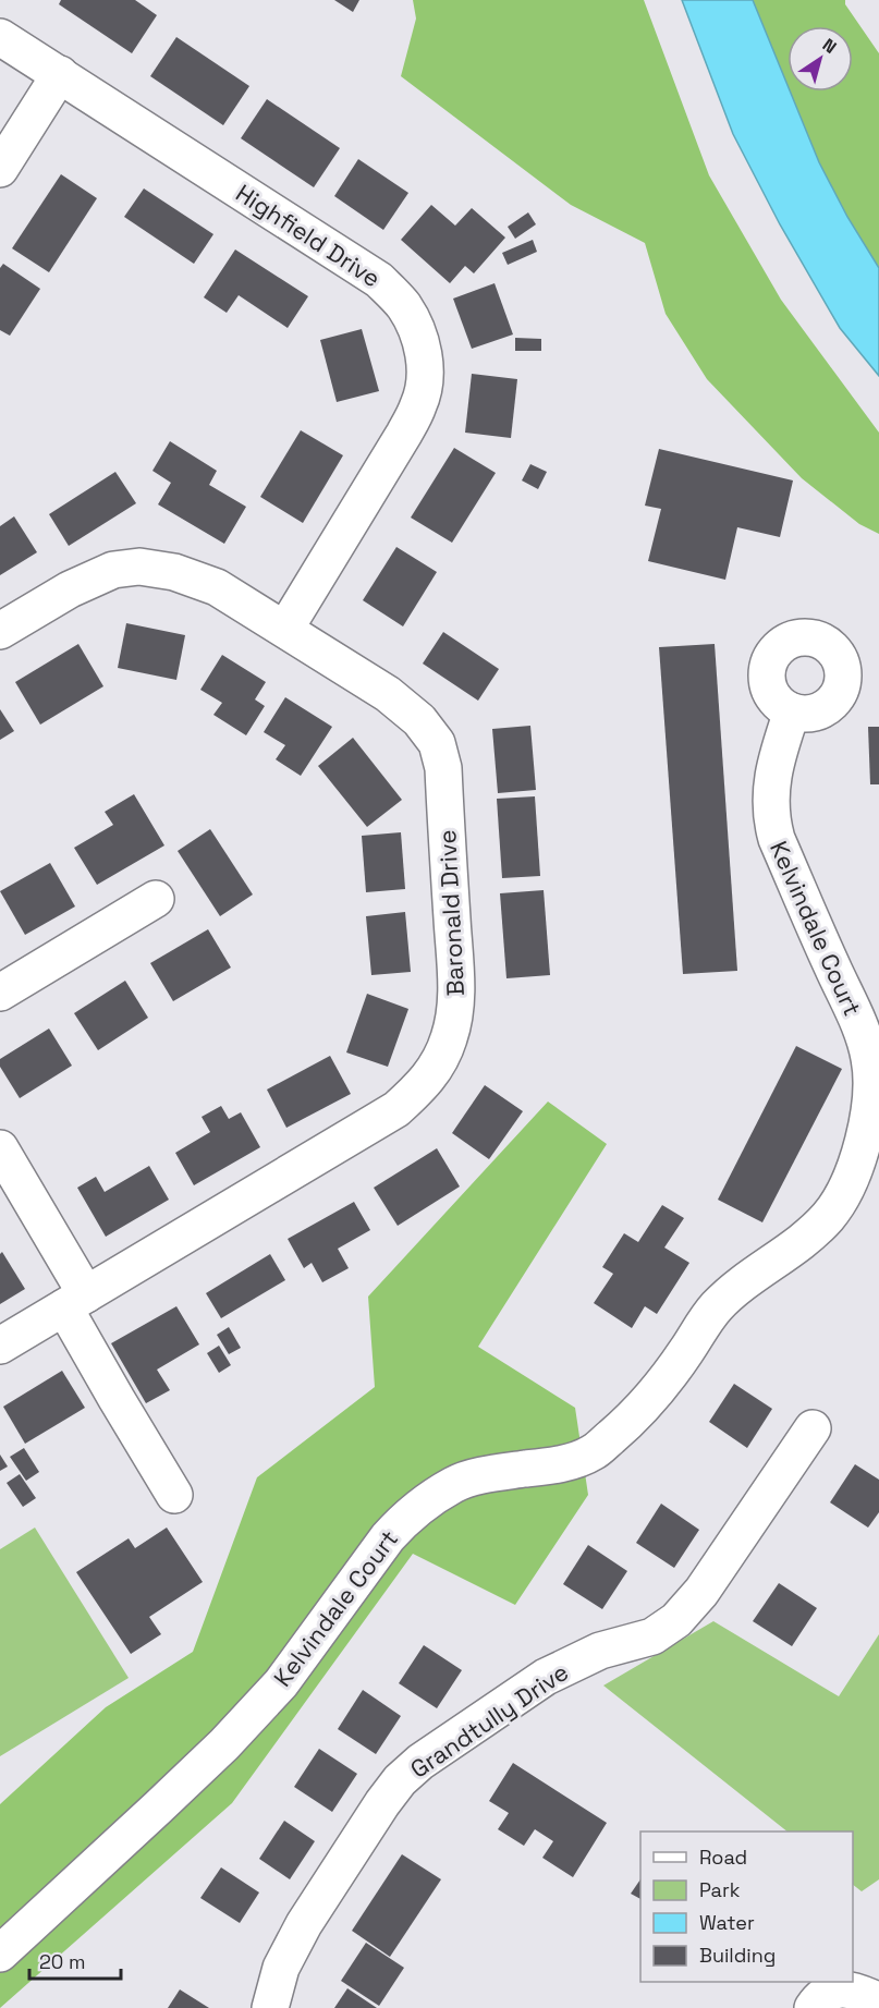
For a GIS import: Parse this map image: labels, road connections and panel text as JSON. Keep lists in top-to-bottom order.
{
  "streets": {
    "street": [
      "Highfield Drive",
      "Baronald Drive",
      "Kelvindale Court",
      "Grandtully Drive"
    ]
  },
  "crossings": [
    ["Highfield Drive", "Baronald Drive"]
  ],
  "legend": [
    "Road",
    "Park",
    "Water",
    "Building"
  ],
  "scale_bar": "20 m",
  "north": "top right"
}
